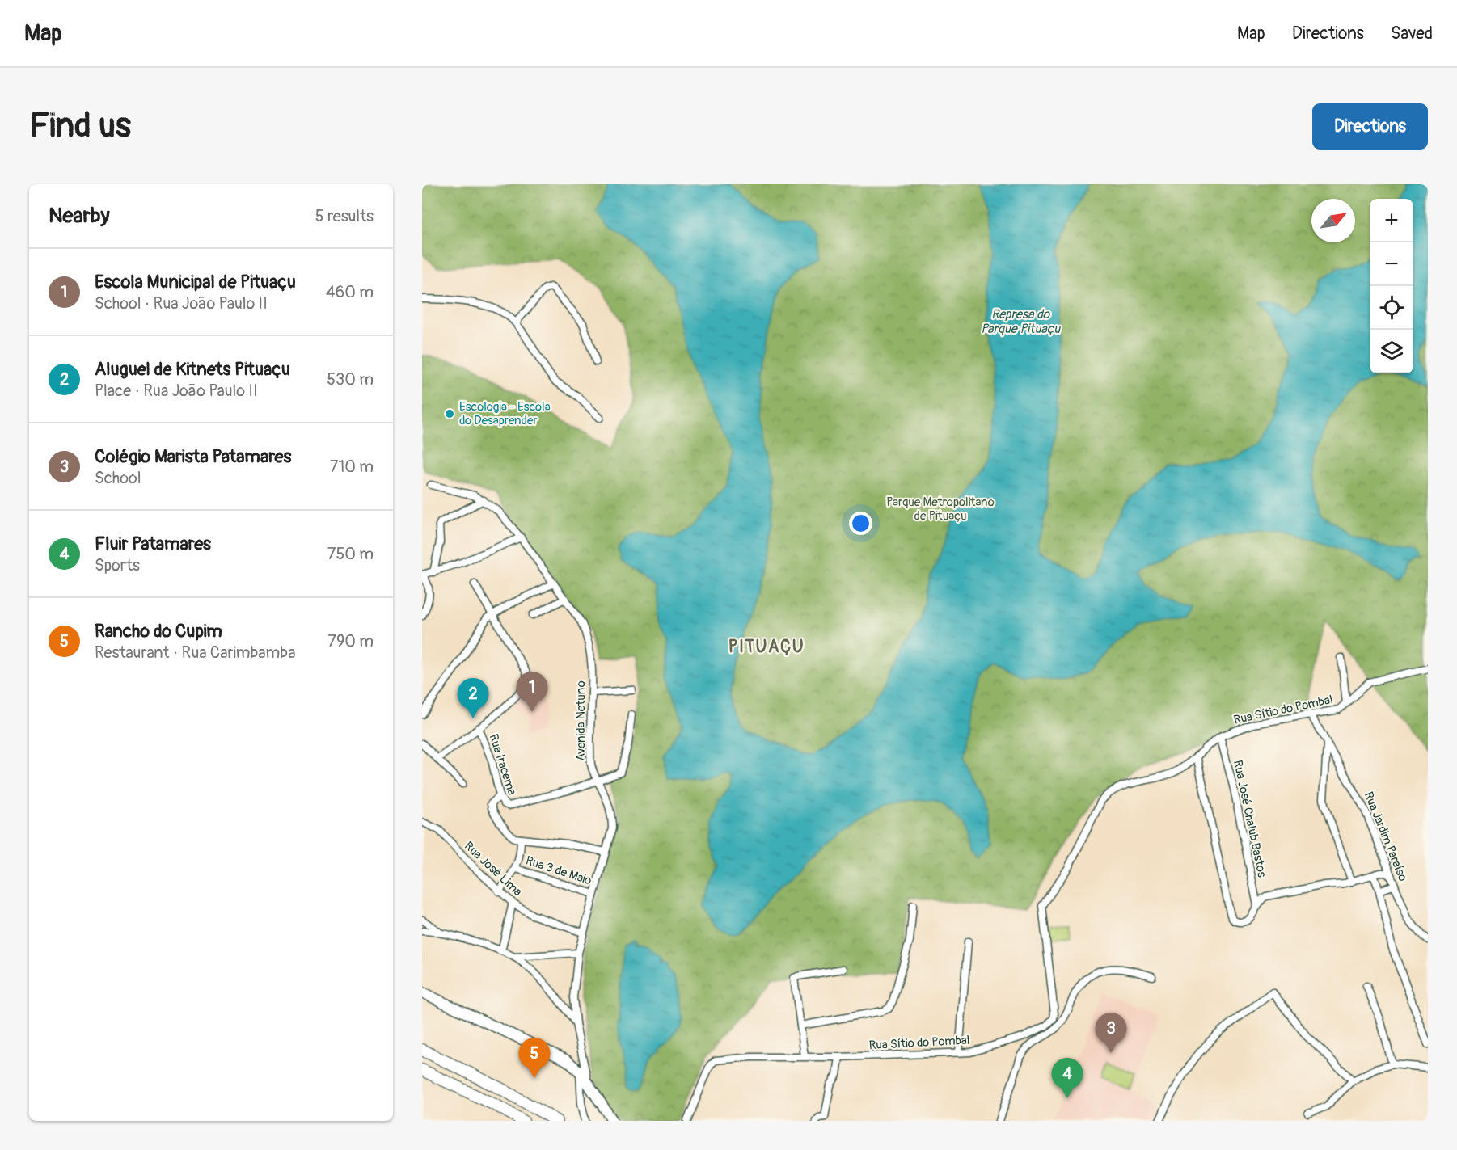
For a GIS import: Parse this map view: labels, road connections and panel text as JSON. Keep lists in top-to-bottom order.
{
  "streets": {
    "street": [
      "Rua Sítio do Pombal",
      "Avenida Netuno",
      "Rua Iracema",
      "Rua José Chalub Bastos",
      "Rua Jardim Paraíso",
      "Rua José Lima",
      "Rua 3 de Maio"
    ]
  },
  "crossings": [
    ["Rua Sítio do Pombal", "Rua José Chalub Bastos"],
    ["Rua Sítio do Pombal", "Rua Jardim Paraíso"],
    ["Avenida Netuno", "Rua Iracema"],
    ["Avenida Netuno", "Rua José Lima"],
    ["Avenida Netuno", "Rua 3 de Maio"]
  ],
  "districts": ["PITUAÇU"],
  "water": ["Represa do Parque Pituaçu"],
  "parks": ["Parque Metropolitano de Pituaçu"],
  "places": ["Escologia - Escola do Desaprender"],
  "north": "top right",
  "page": {
    "header": "Map",
    "nav": ["Map", "Directions", "Saved"],
    "buttons": "Directions",
    "title": "Find us",
    "heading": ["Nearby", "5 results"],
    "map_buttons": ["+", "−"],
    "list": [
      {
        "mark": "1",
        "name": "Escola Municipal de Pituaçu",
        "note": "School · Rua João Paulo II",
        "value": "460 m"
      },
      {
        "mark": "2",
        "name": "Aluguel de Kitnets Pituaçu",
        "note": "Place · Rua João Paulo II",
        "value": "530 m"
      },
      {
        "mark": "3",
        "name": "Colégio Marista Patamares",
        "note": "School",
        "value": "710 m"
      },
      {
        "mark": "4",
        "name": "Fluir Patamares",
        "note": "Sports",
        "value": "750 m"
      },
      {
        "mark": "5",
        "name": "Rancho do Cupim",
        "note": "Restaurant · Rua Carimbamba",
        "value": "790 m"
      }
    ],
    "pins": [
      "1",
      "2",
      "3",
      "5",
      "4"
    ]
  }
}
